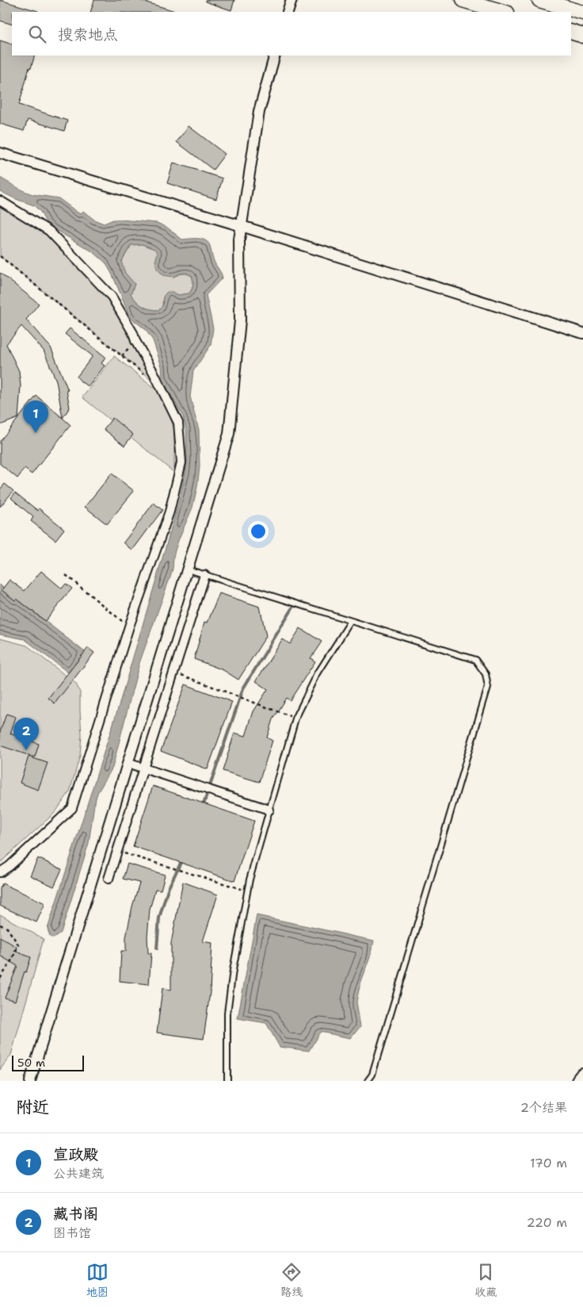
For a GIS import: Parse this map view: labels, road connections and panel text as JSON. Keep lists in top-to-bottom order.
{
  "scale_bar": "50 m",
  "page": {
    "search": "搜索地点",
    "pins": ["1", "2"],
    "scale": "50 m",
    "heading": ["附近", "2个结果"],
    "list": [
      {
        "mark": "1",
        "name": "宣政殿",
        "note": "公共建筑",
        "value": "170 m"
      },
      {
        "mark": "2",
        "name": "藏书阁",
        "note": "图书馆",
        "value": "220 m"
      }
    ],
    "nav": ["地图", "路线", "收藏"]
  }
}
